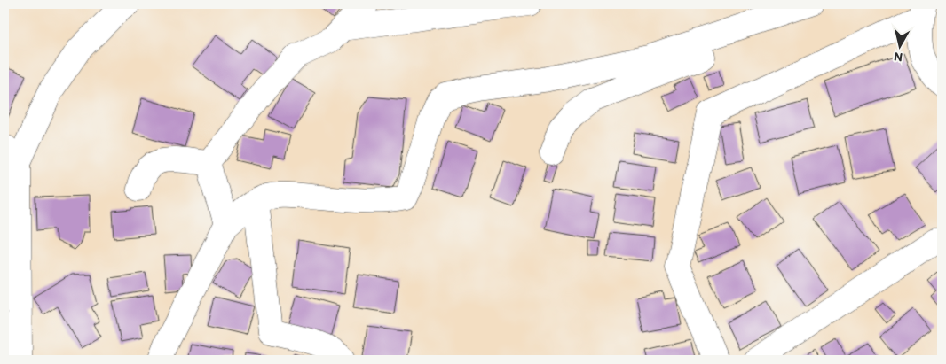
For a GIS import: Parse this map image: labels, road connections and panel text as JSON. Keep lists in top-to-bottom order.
{
  "north": "bottom"
}
